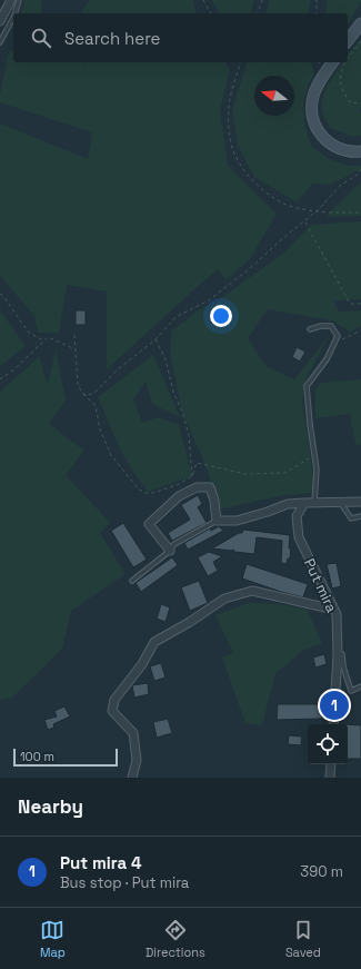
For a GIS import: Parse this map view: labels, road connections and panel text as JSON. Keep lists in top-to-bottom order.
{
  "streets": {
    "street": ["Put mira"]
  },
  "scale_bar": "100 m",
  "north": "left",
  "page": {
    "search": "Search here",
    "pins": "1",
    "scale": "100 m",
    "heading": "Nearby",
    "list": [
      {
        "mark": "1",
        "name": "Put mira 4",
        "note": "Bus stop · Put mira",
        "value": "390 m"
      }
    ],
    "nav": ["Map", "Directions", "Saved"]
  }
}
